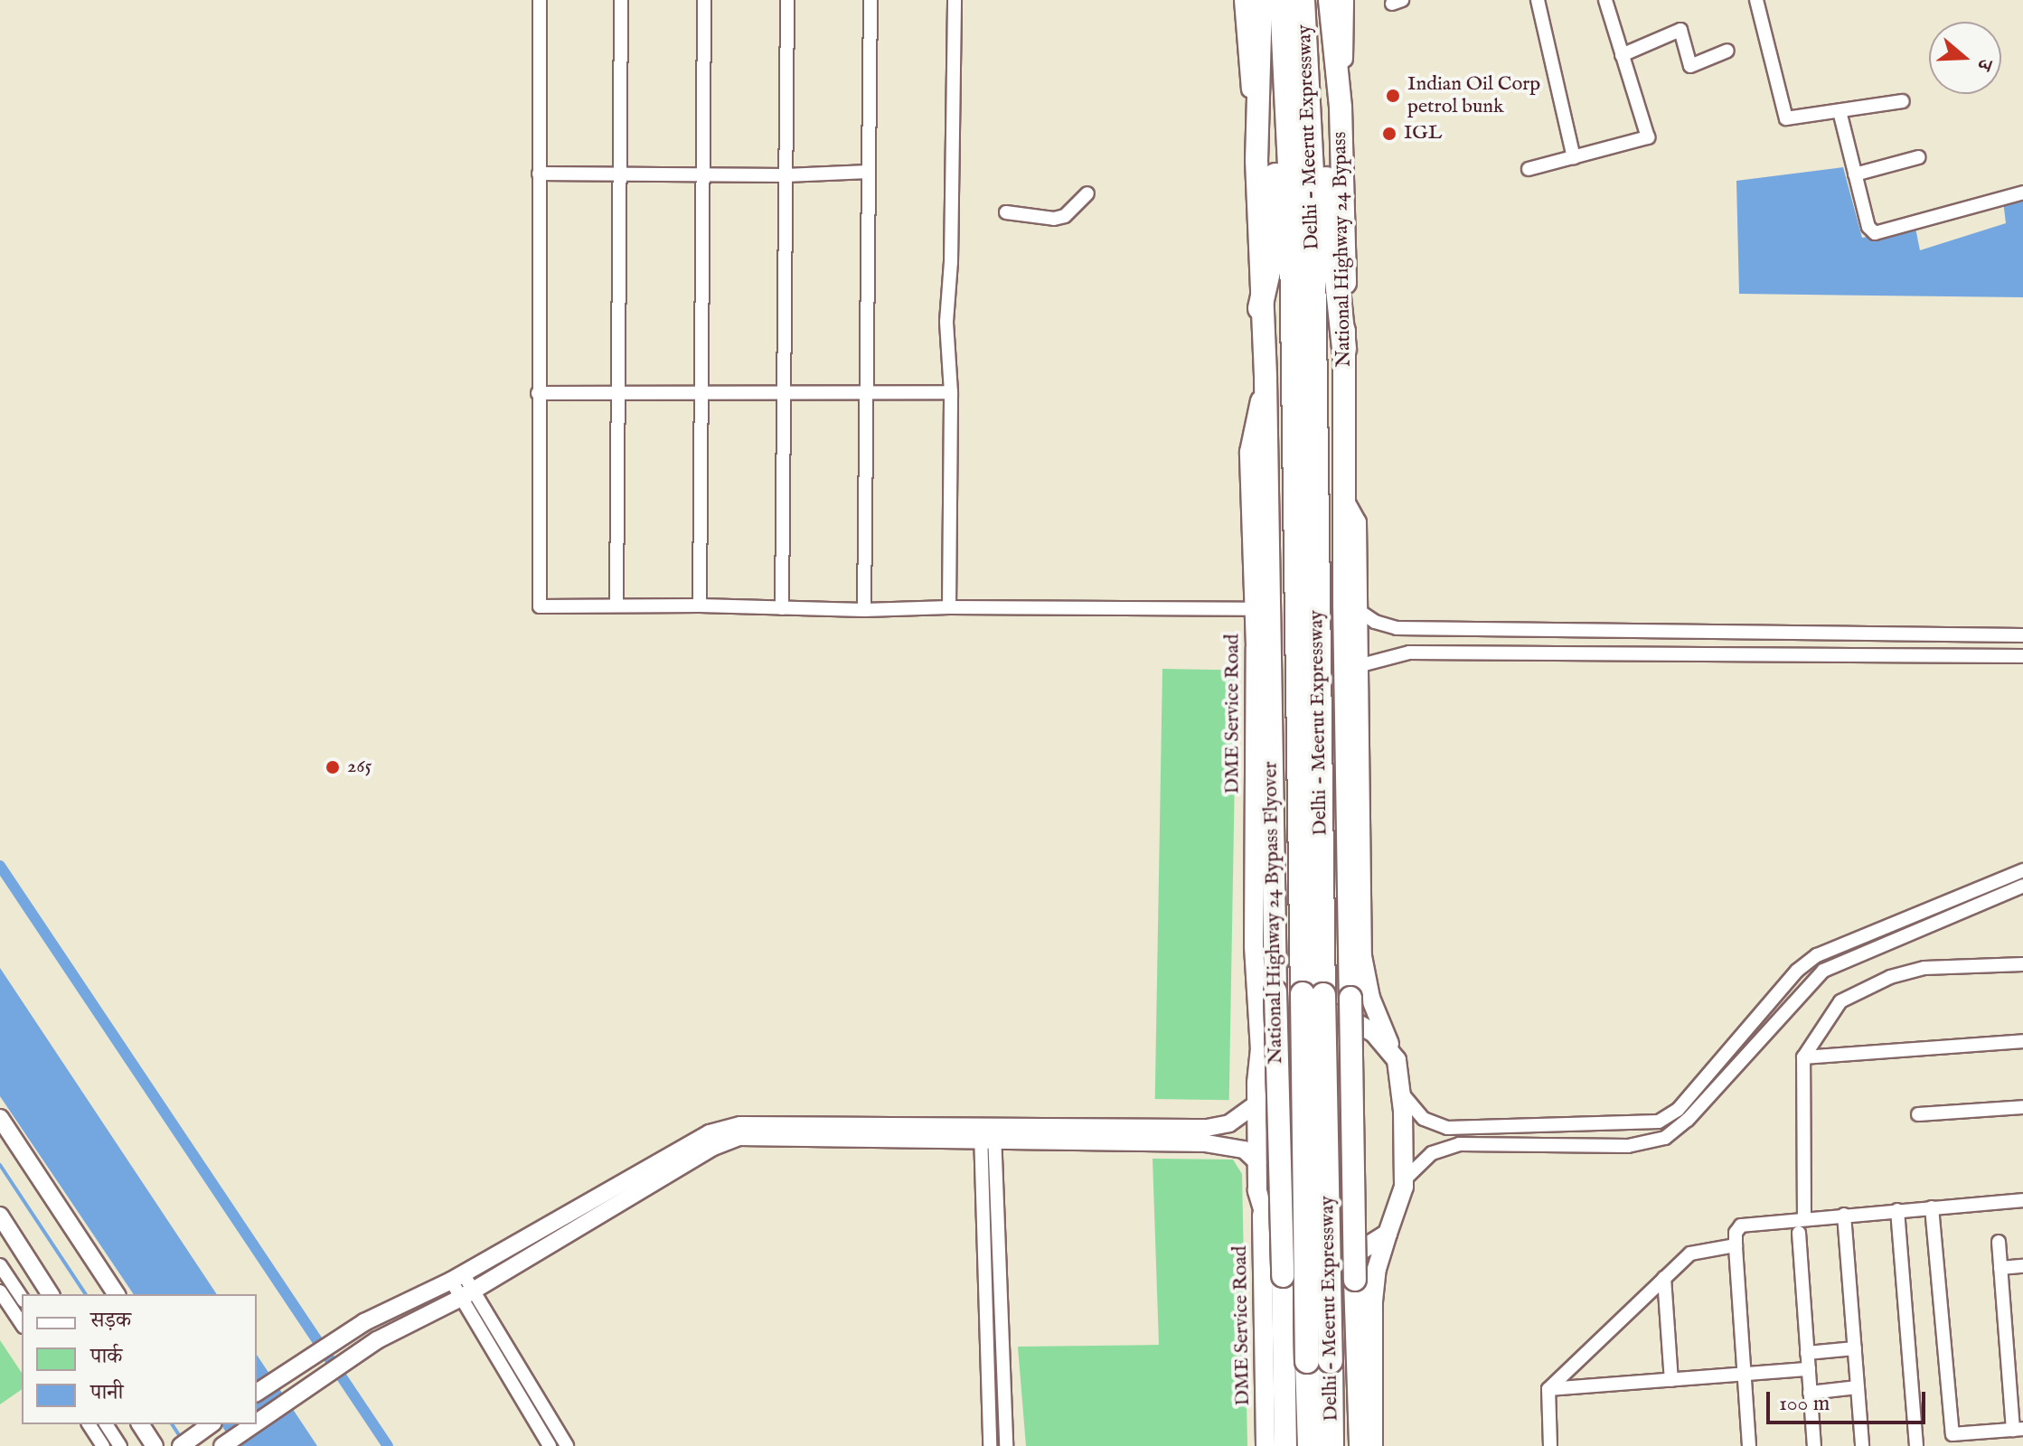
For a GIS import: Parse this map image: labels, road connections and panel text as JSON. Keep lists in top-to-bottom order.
{
  "streets": {
    "highway": ["Delhi - Meerut Expressway", "National Highway 24 Bypass", "National Highway 24 Bypass Flyover"],
    "main road": ["DME Service Road"]
  },
  "crossings": [
    ["DME Service Road", "National Highway 24 Bypass Flyover"]
  ],
  "places": ["Indian Oil Corp petrol bunk", "IGL", "265"],
  "legend": ["सड़क", "पार्क", "पानी"],
  "scale_bar": "100 m",
  "north": "right"
}
